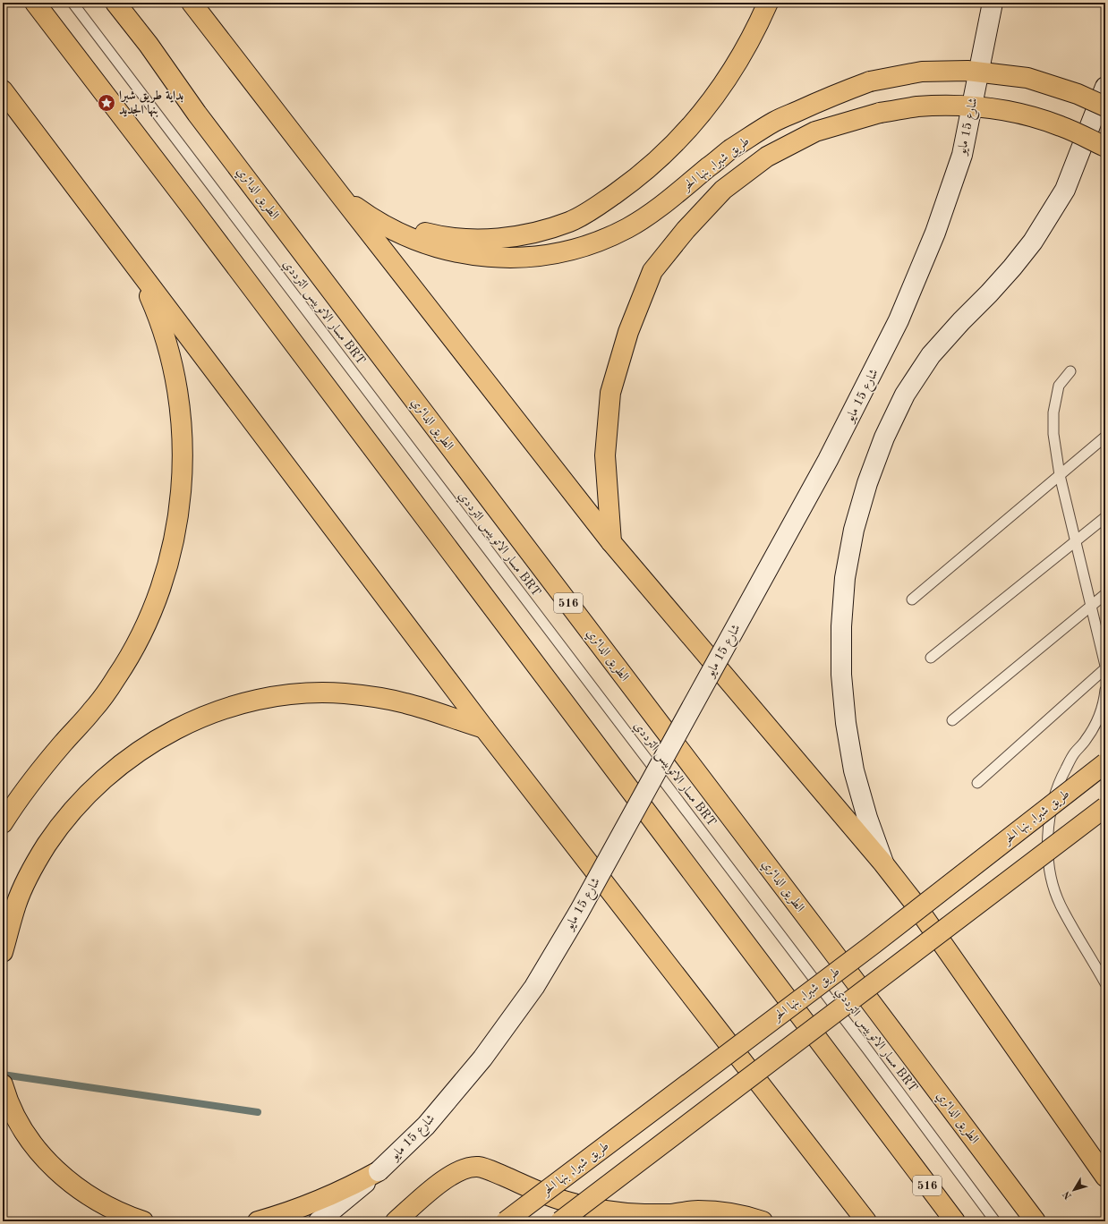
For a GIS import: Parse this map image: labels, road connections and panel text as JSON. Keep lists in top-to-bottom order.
{
  "streets": {
    "highway": ["طريق شبرا, بنها الحر", "الطريق الدائري", "516"],
    "main road": ["شارع 15 مايو"],
    "lane": ["مسار الاتوبيس الترددي BRT"]
  },
  "places": {
    "place": ["بداية طريق شبرا بنها الجديد"]
  },
  "north": "bottom left"
}
